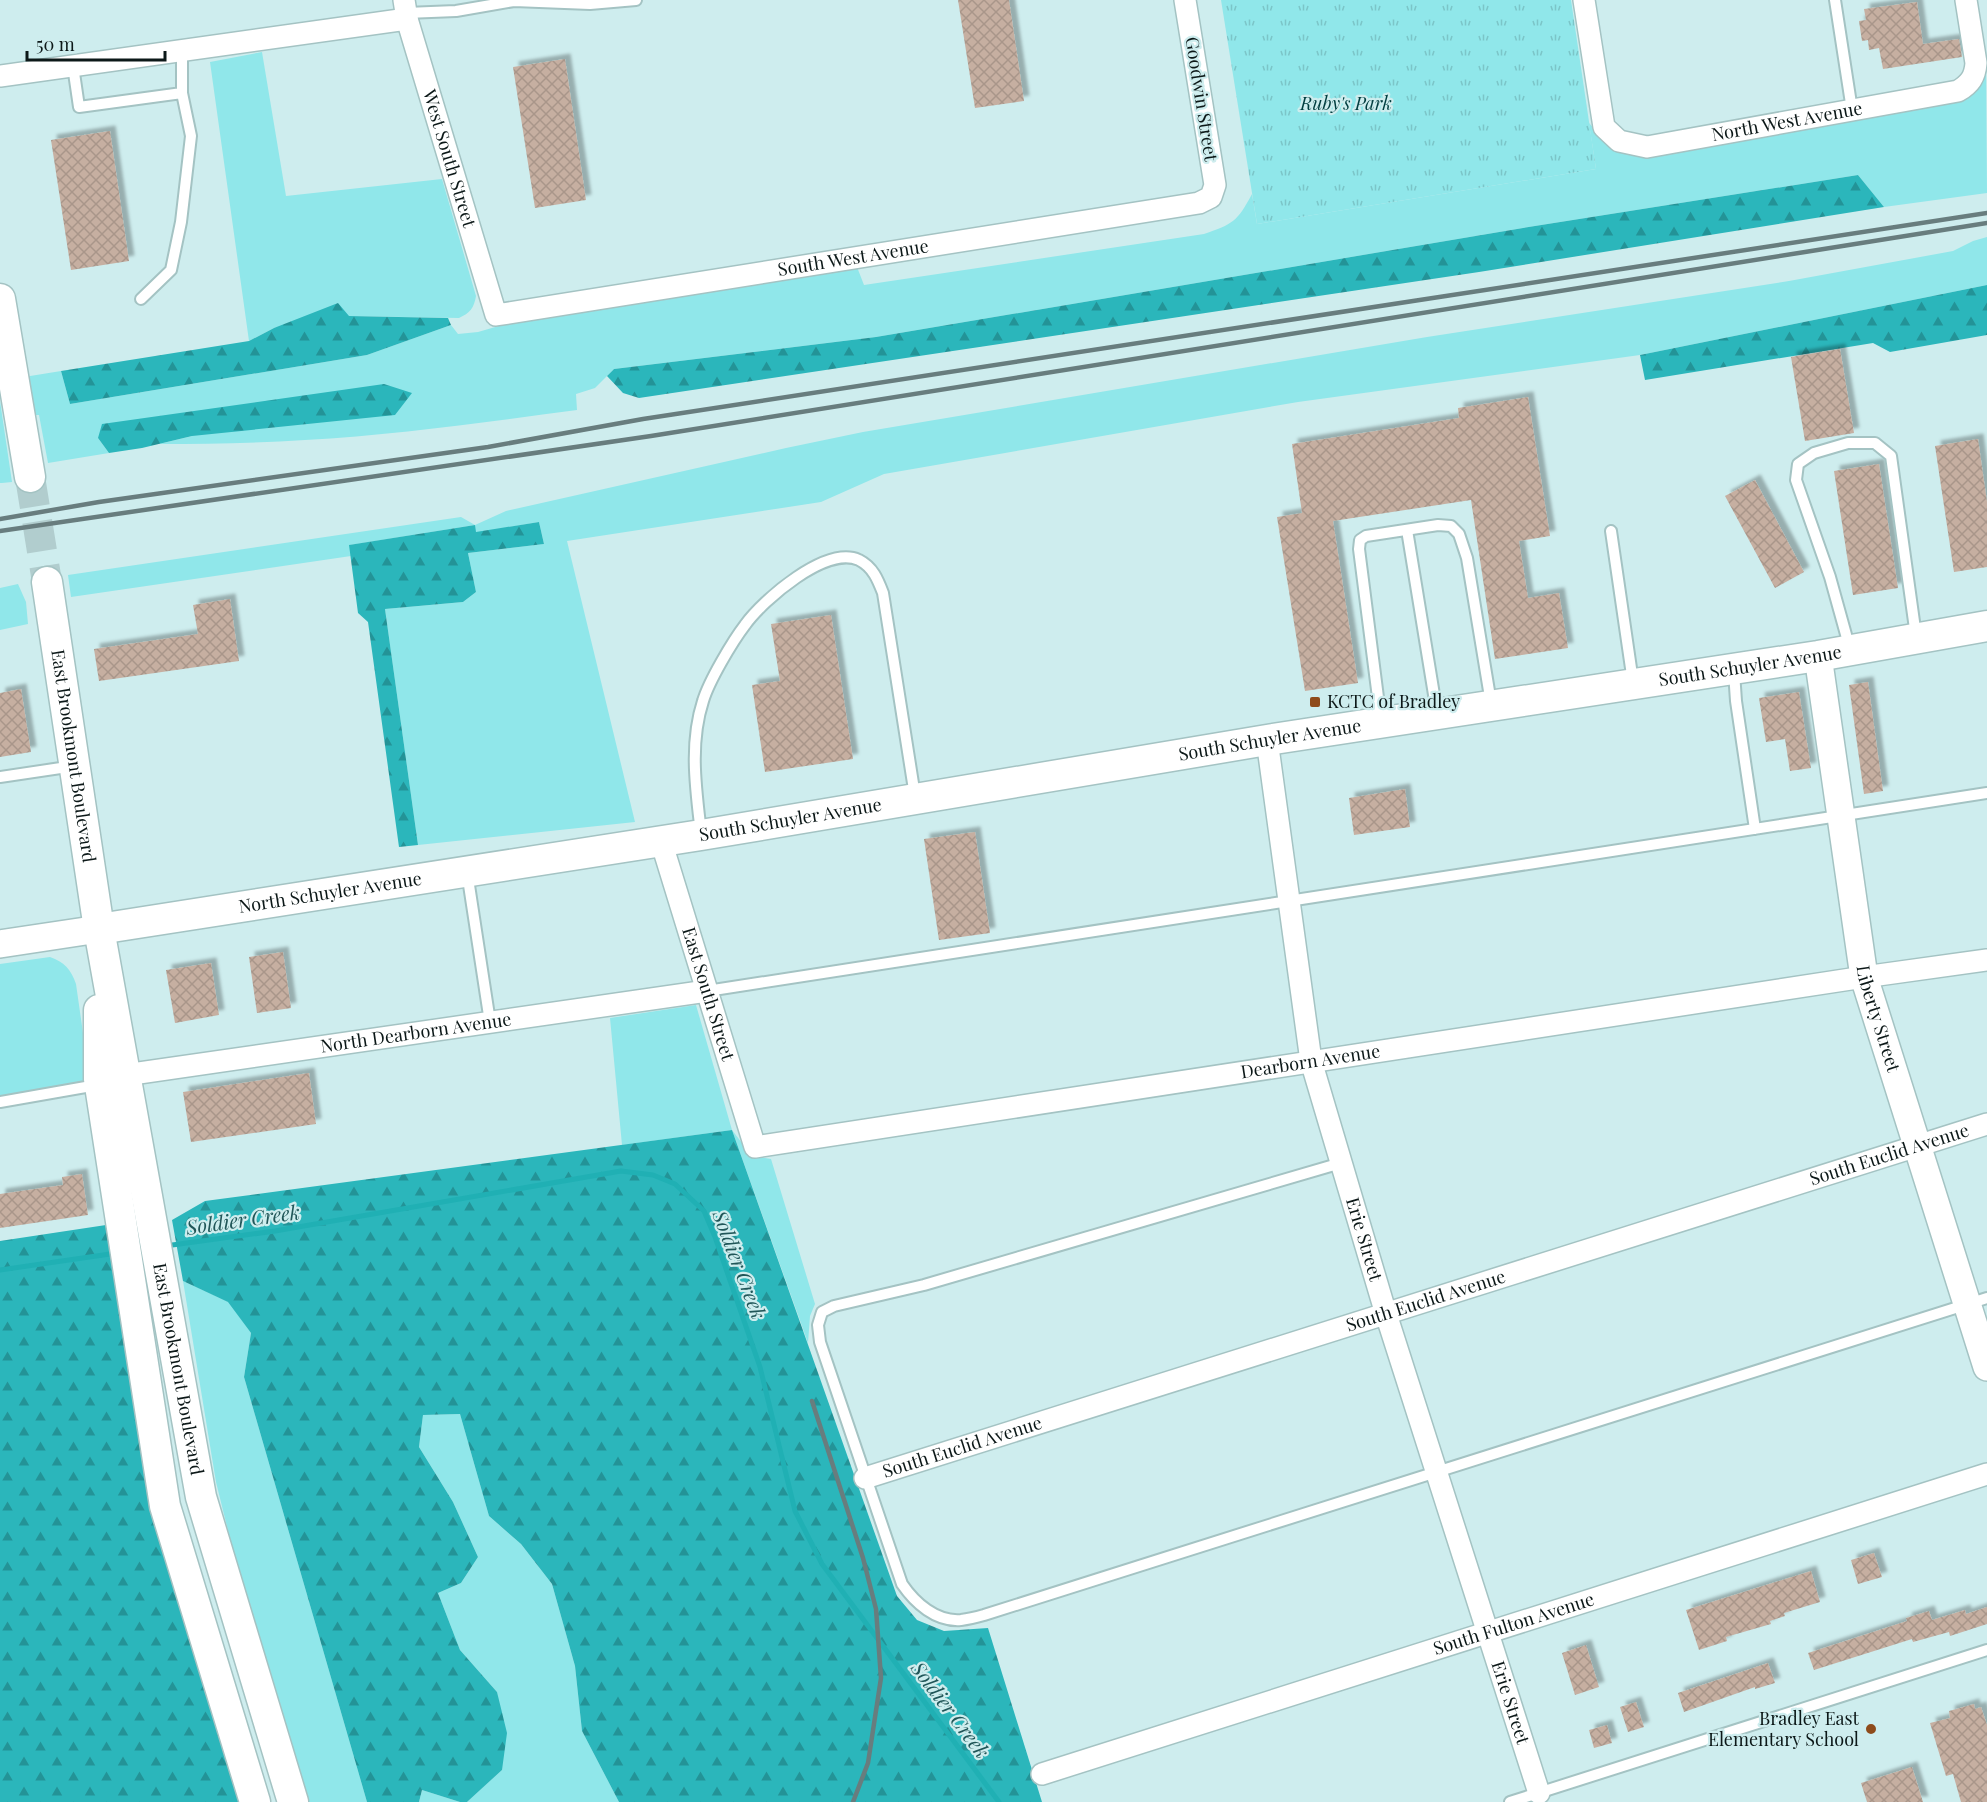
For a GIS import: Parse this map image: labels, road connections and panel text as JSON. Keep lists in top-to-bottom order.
{
  "streets": {
    "main road": ["South Schuyler Avenue", "East Brookmont Boulevard", "North Schuyler Avenue"],
    "street": [
      "Goodwin Street",
      "North West Avenue",
      "West South Street",
      "South West Avenue",
      "East South Street",
      "Liberty Street",
      "North Dearborn Avenue",
      "Dearborn Avenue",
      "South Euclid Avenue",
      "Erie Street",
      "South Fulton Avenue"
    ]
  },
  "crossings": [
    ["Goodwin Street", "South West Avenue"],
    ["West South Street", "South West Avenue"],
    ["South Schuyler Avenue", "North Schuyler Avenue"],
    ["South Schuyler Avenue", "East South Street"],
    ["South Schuyler Avenue", "Liberty Street"],
    ["South Schuyler Avenue", "Erie Street"],
    ["East Brookmont Boulevard", "North Schuyler Avenue"],
    ["East Brookmont Boulevard", "North Dearborn Avenue"],
    ["North Schuyler Avenue", "East South Street"],
    ["East South Street", "North Dearborn Avenue"],
    ["East South Street", "Dearborn Avenue"],
    ["Liberty Street", "Dearborn Avenue"],
    ["Liberty Street", "South Euclid Avenue"],
    ["Dearborn Avenue", "Erie Street"],
    ["South Euclid Avenue", "Erie Street"],
    ["Erie Street", "South Fulton Avenue"]
  ],
  "water": ["Soldier Creek"],
  "parks": ["Ruby's Park"],
  "places": {
    "transit": ["KCTC of Bradley"],
    "other": ["Bradley East Elementary School"]
  },
  "scale_bar": "50 m"
}
